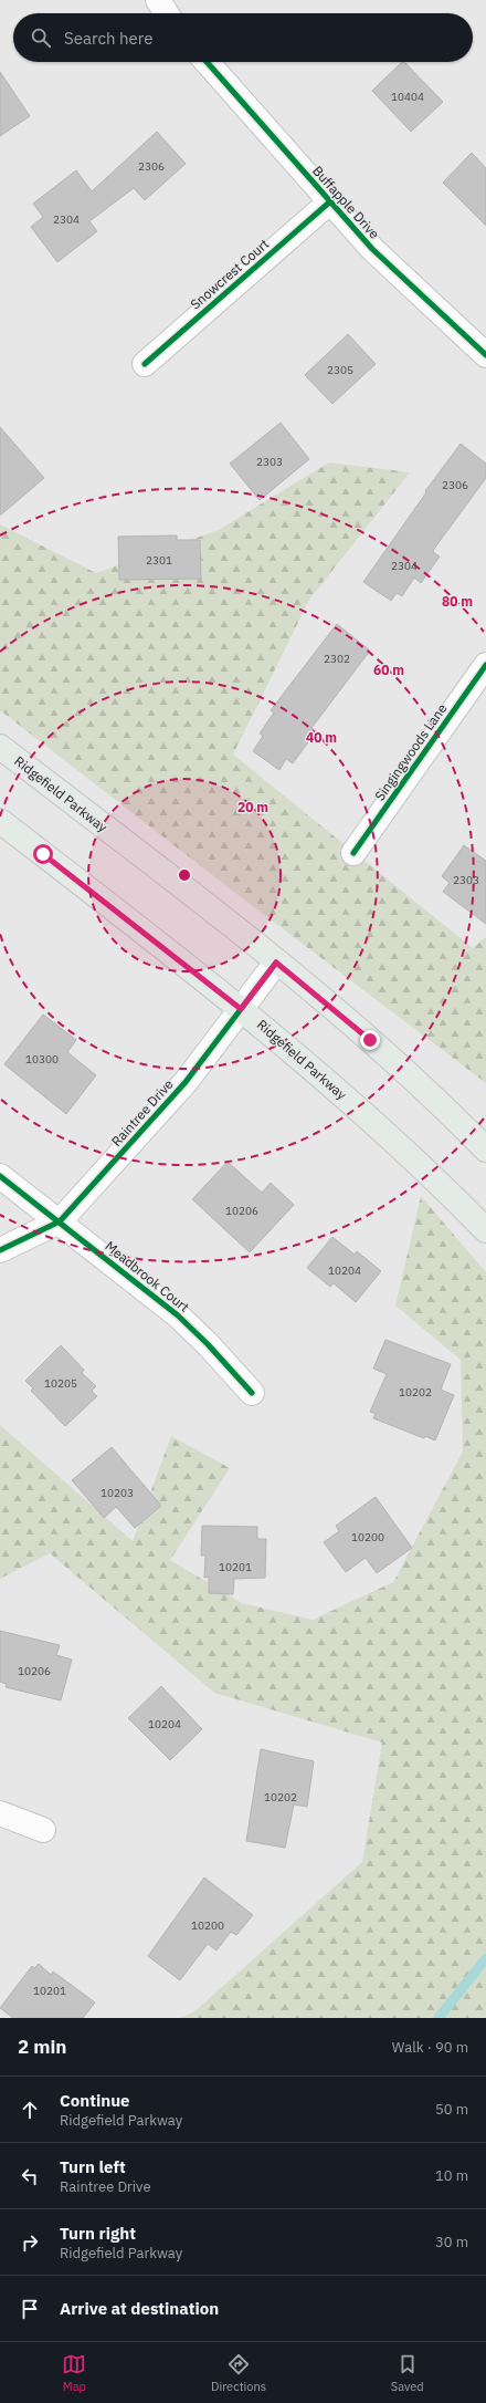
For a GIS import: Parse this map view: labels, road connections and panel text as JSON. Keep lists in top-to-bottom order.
{
  "streets": {
    "main road": ["Ridgefield Parkway"],
    "street": [
      "Buffapple Drive",
      "Snowcrest Court",
      "Singingwoods Lane",
      "Raintree Drive",
      "Meadbrook Court"
    ]
  },
  "crossings": [
    ["Buffapple Drive", "Snowcrest Court"],
    ["Ridgefield Parkway", "Raintree Drive"],
    ["Raintree Drive", "Meadbrook Court"]
  ],
  "house_numbers": [
    "10404",
    "2306",
    "2304",
    "2305",
    "2303",
    "2306",
    "2301",
    "2304",
    "2302",
    "2303",
    "10300",
    "10206",
    "10204",
    "10205",
    "10202",
    "10203",
    "10200",
    "10201",
    "10206",
    "10204",
    "10202",
    "10200",
    "10201"
  ],
  "page": {
    "search": "Search here",
    "heading": ["2 min", "Walk · 90 m"],
    "list": [
      ["Continue", "Ridgefield Parkway", "50 m"],
      ["Turn left", "Raintree Drive", "10 m"],
      ["Turn right", "Ridgefield Parkway", "30 m"],
      "Arrive at destination"
    ],
    "nav": ["Map", "Directions", "Saved"]
  },
  "rings": [
    "80 m",
    "60 m",
    "40 m",
    "20 m"
  ]
}
